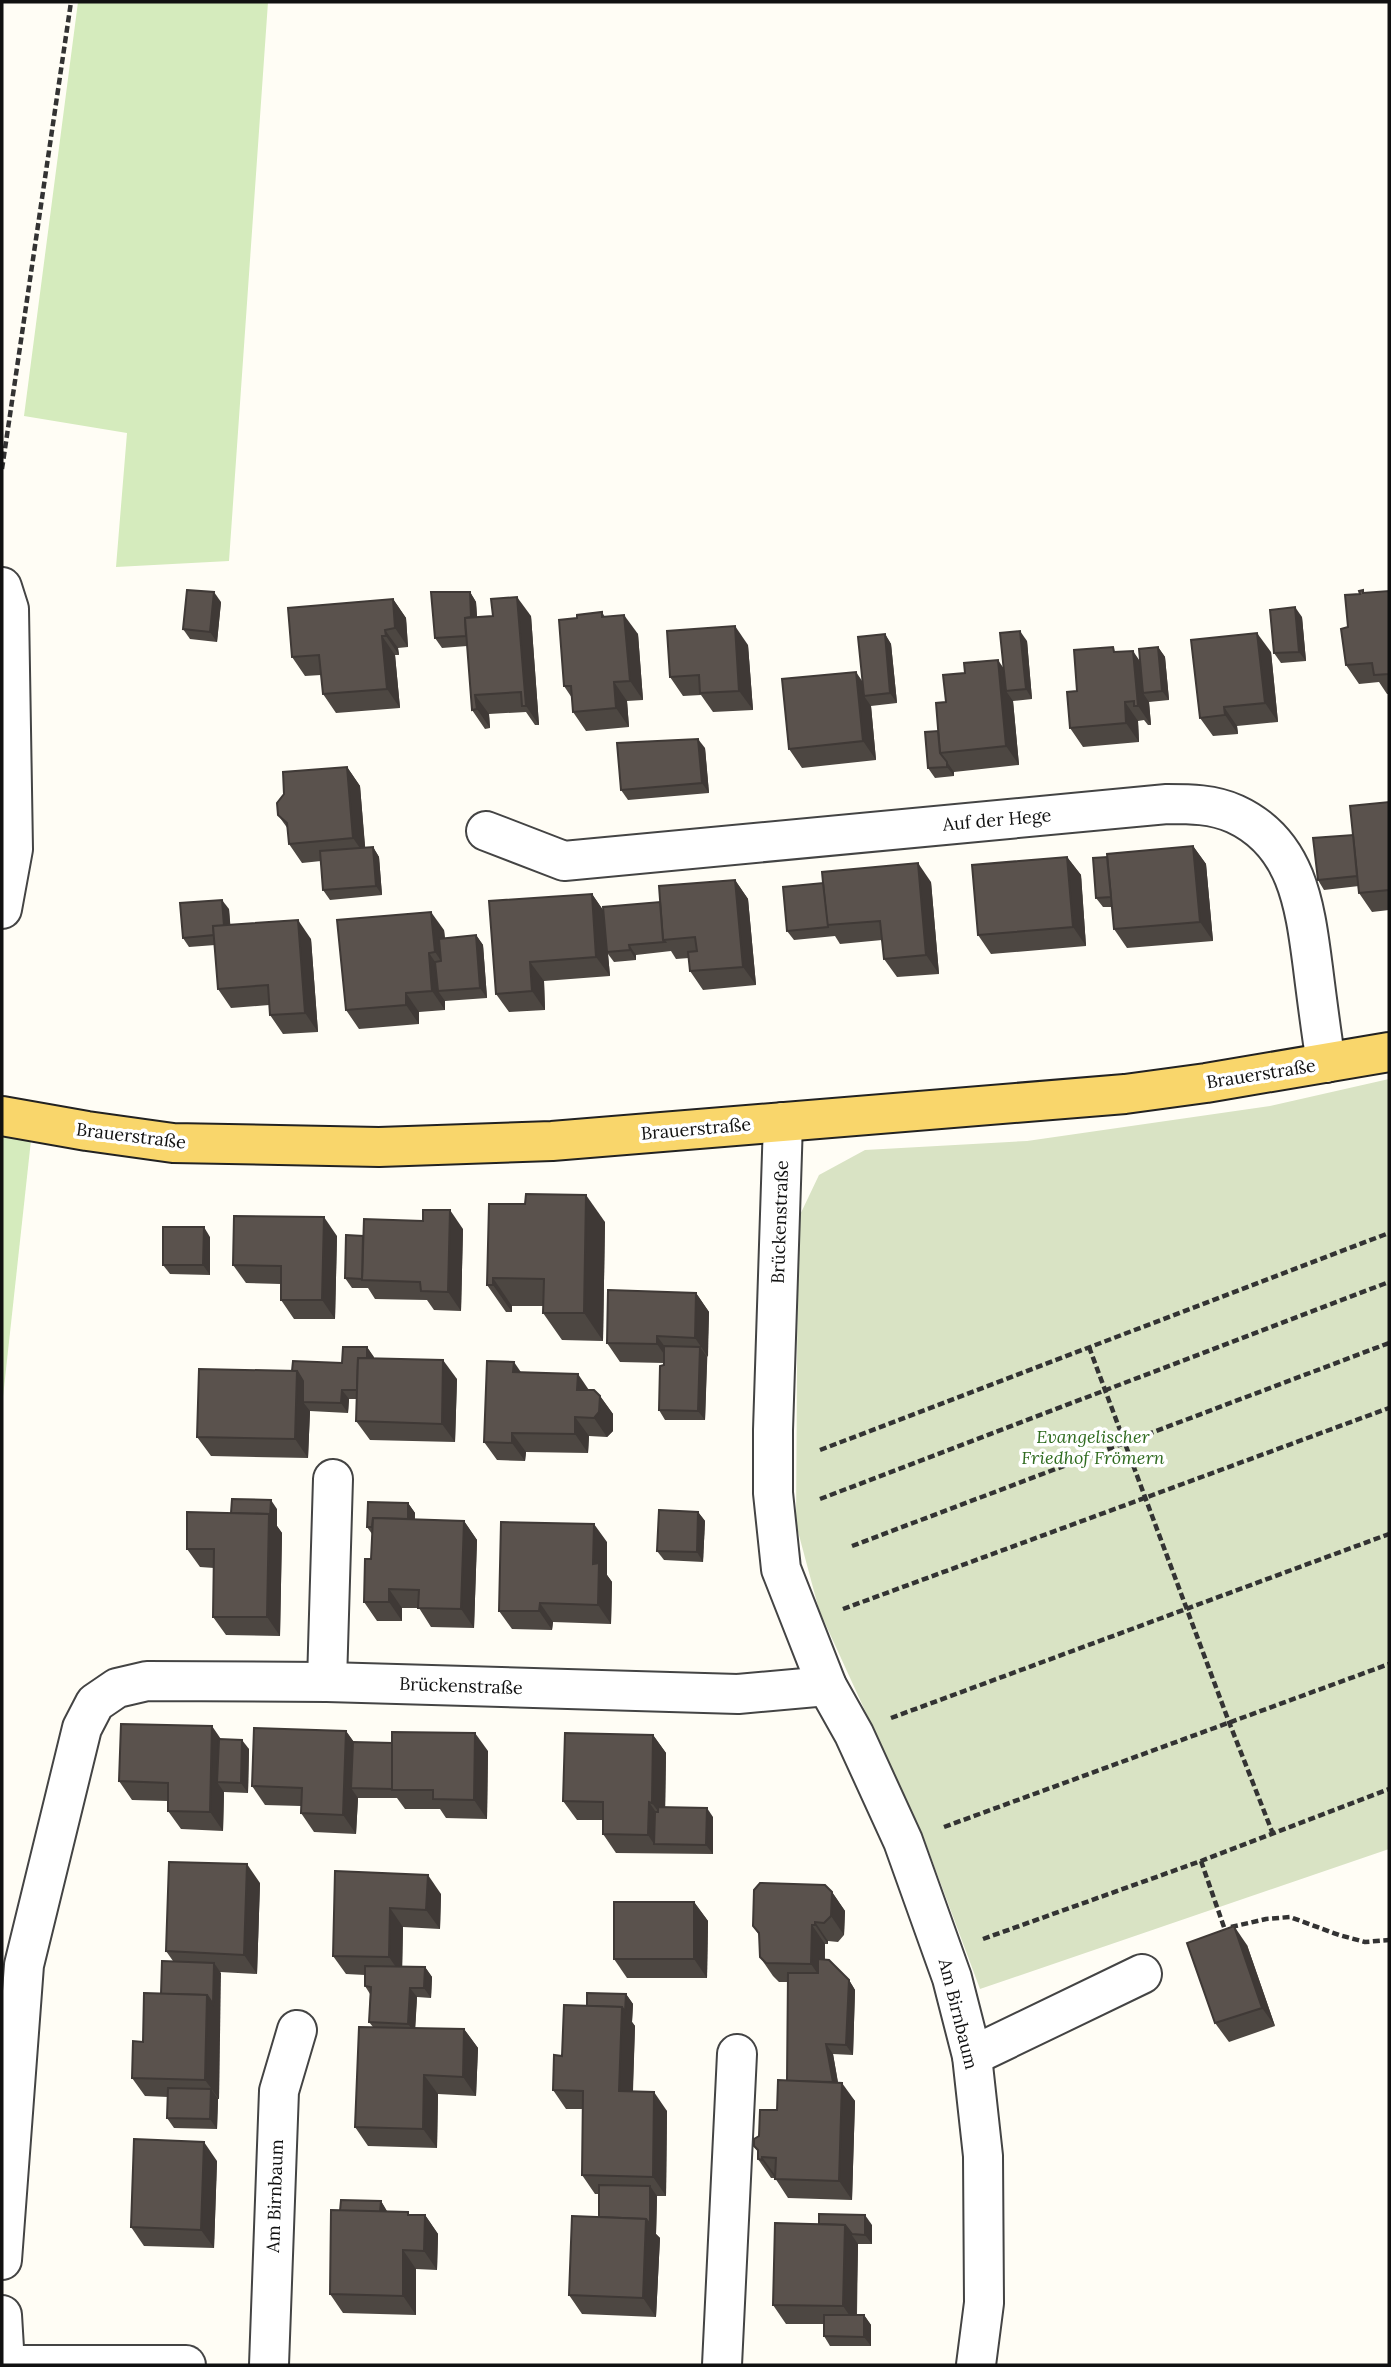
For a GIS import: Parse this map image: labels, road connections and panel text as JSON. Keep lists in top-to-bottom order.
{
  "streets": {
    "main road": ["Brauerstraße"],
    "street": ["Auf der Hege", "Brückenstraße", "Am Birnbaum"]
  },
  "crossings": [
    ["Auf der Hege", "Brauerstraße"],
    ["Brauerstraße", "Brückenstraße"],
    ["Brückenstraße", "Am Birnbaum"]
  ],
  "parks": ["Evangelischer Friedhof Frömern"]
}
